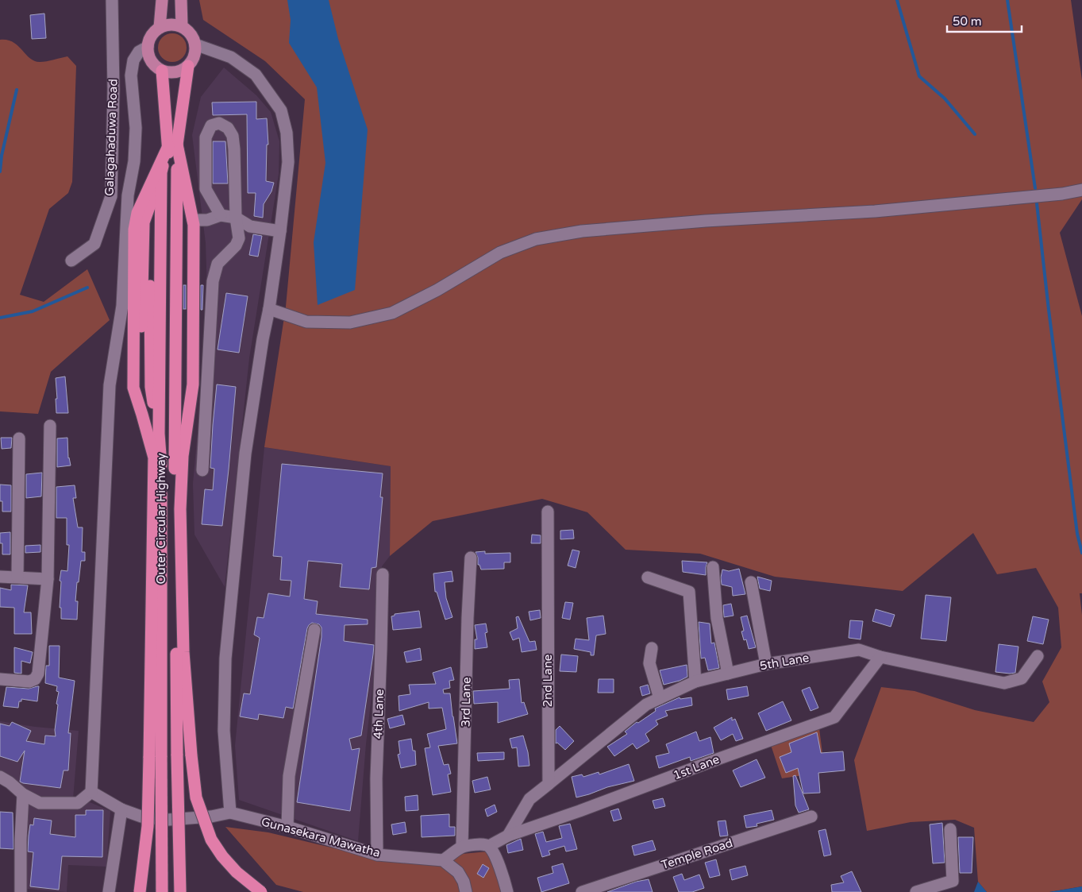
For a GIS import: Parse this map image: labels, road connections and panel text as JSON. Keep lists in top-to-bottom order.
{
  "streets": {
    "highway": ["Outer Circular Highway"],
    "street": [
      "Galagahaduwa Road",
      "5th Lane",
      "2nd Lane",
      "3rd Lane",
      "4th Lane",
      "1st Lane",
      "Gunasekara Mawatha",
      "Temple Road"
    ]
  },
  "crossings": [
    ["5th Lane", "2nd Lane"],
    ["5th Lane", "1st Lane"],
    ["4th Lane", "Gunasekara Mawatha"]
  ],
  "scale_bar": "50 m"
}
